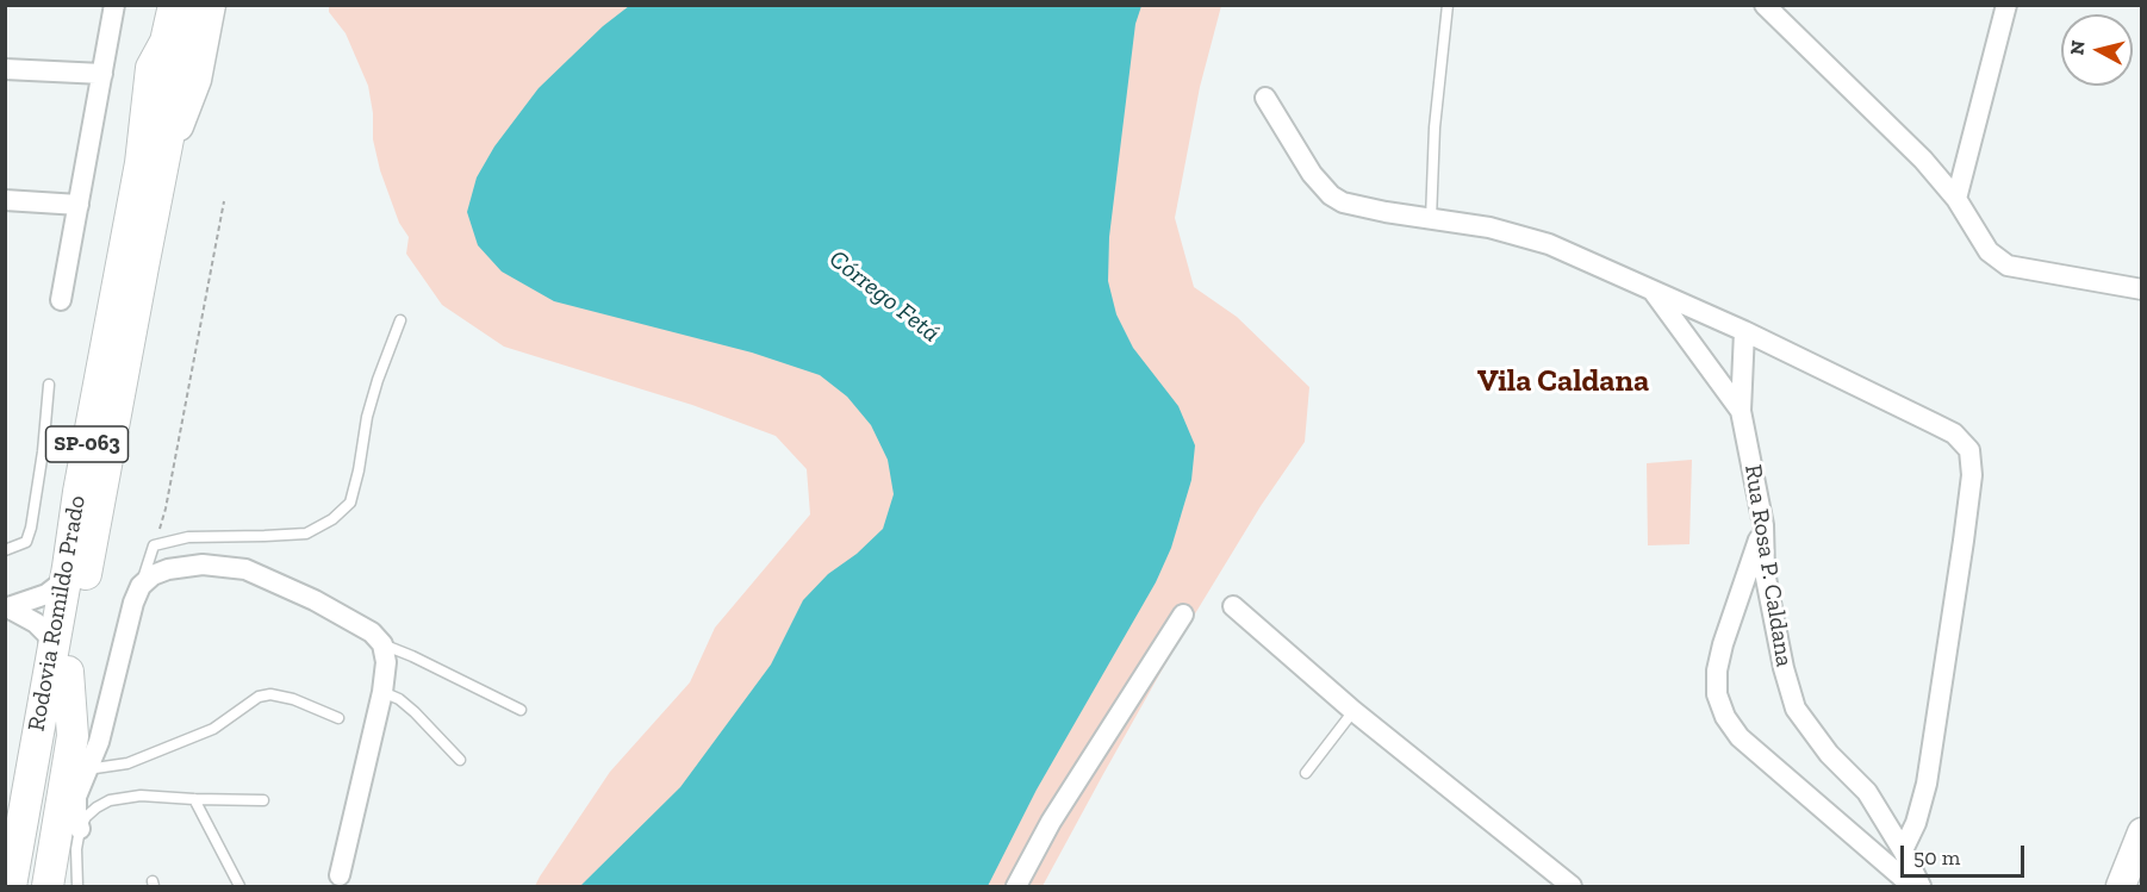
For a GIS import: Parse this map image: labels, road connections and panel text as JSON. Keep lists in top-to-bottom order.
{
  "streets": {
    "main road": ["SP-063", "Rodovia Romildo Prado"],
    "street": ["Rua Rosa P. Caldana"]
  },
  "districts": ["Vila Caldana"],
  "water": ["Córrego Fetá"],
  "scale_bar": "50 m",
  "north": "left"
}
